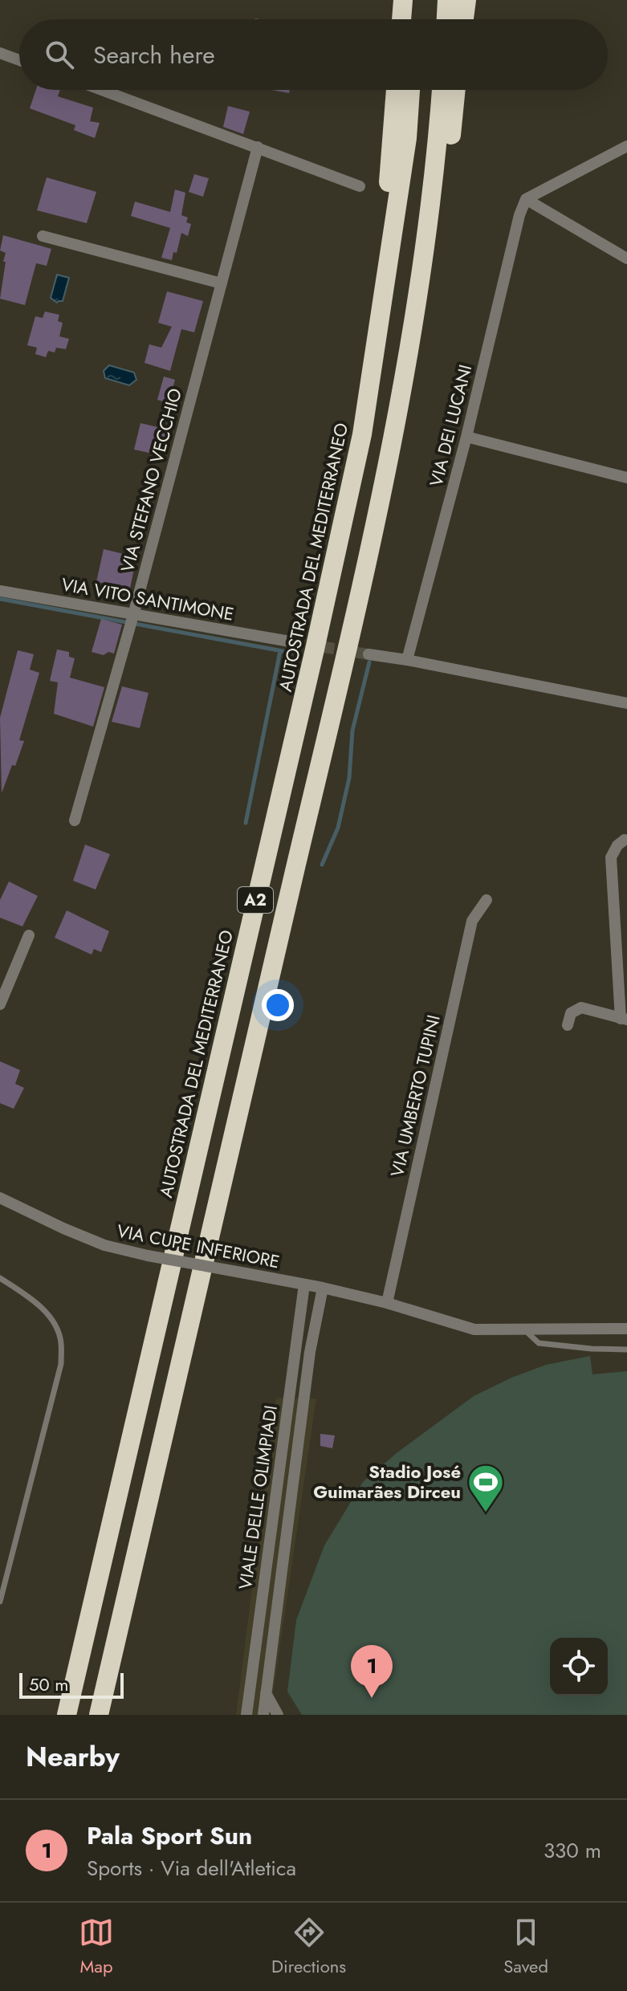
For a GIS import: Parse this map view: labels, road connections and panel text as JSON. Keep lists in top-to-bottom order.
{
  "streets": {
    "highway": ["AUTOSTRADA DEL MEDITERRANEO", "A2"],
    "street": [
      "VIA DEI LUCANI",
      "VIA STEFANO VECCHIO",
      "VIA VITO SANTIMONE",
      "VIA UMBERTO TUPINI",
      "VIA CUPE INFERIORE",
      "VIALE DELLE OLIMPIADI"
    ]
  },
  "crossings": [
    ["VIA STEFANO VECCHIO", "VIA VITO SANTIMONE"],
    ["VIA UMBERTO TUPINI", "VIA CUPE INFERIORE"],
    ["VIA CUPE INFERIORE", "VIALE DELLE OLIMPIADI"]
  ],
  "places": {
    "sports": ["Stadio José Guimarães Dirceu"]
  },
  "scale_bar": "50 m",
  "page": {
    "search": "Search here",
    "pins": "1",
    "scale": "50 m",
    "heading": "Nearby",
    "list": [
      {
        "mark": "1",
        "name": "Pala Sport Sun",
        "note": "Sports · Via dell'Atletica",
        "value": "330 m"
      }
    ],
    "nav": ["Map", "Directions", "Saved"]
  }
}
